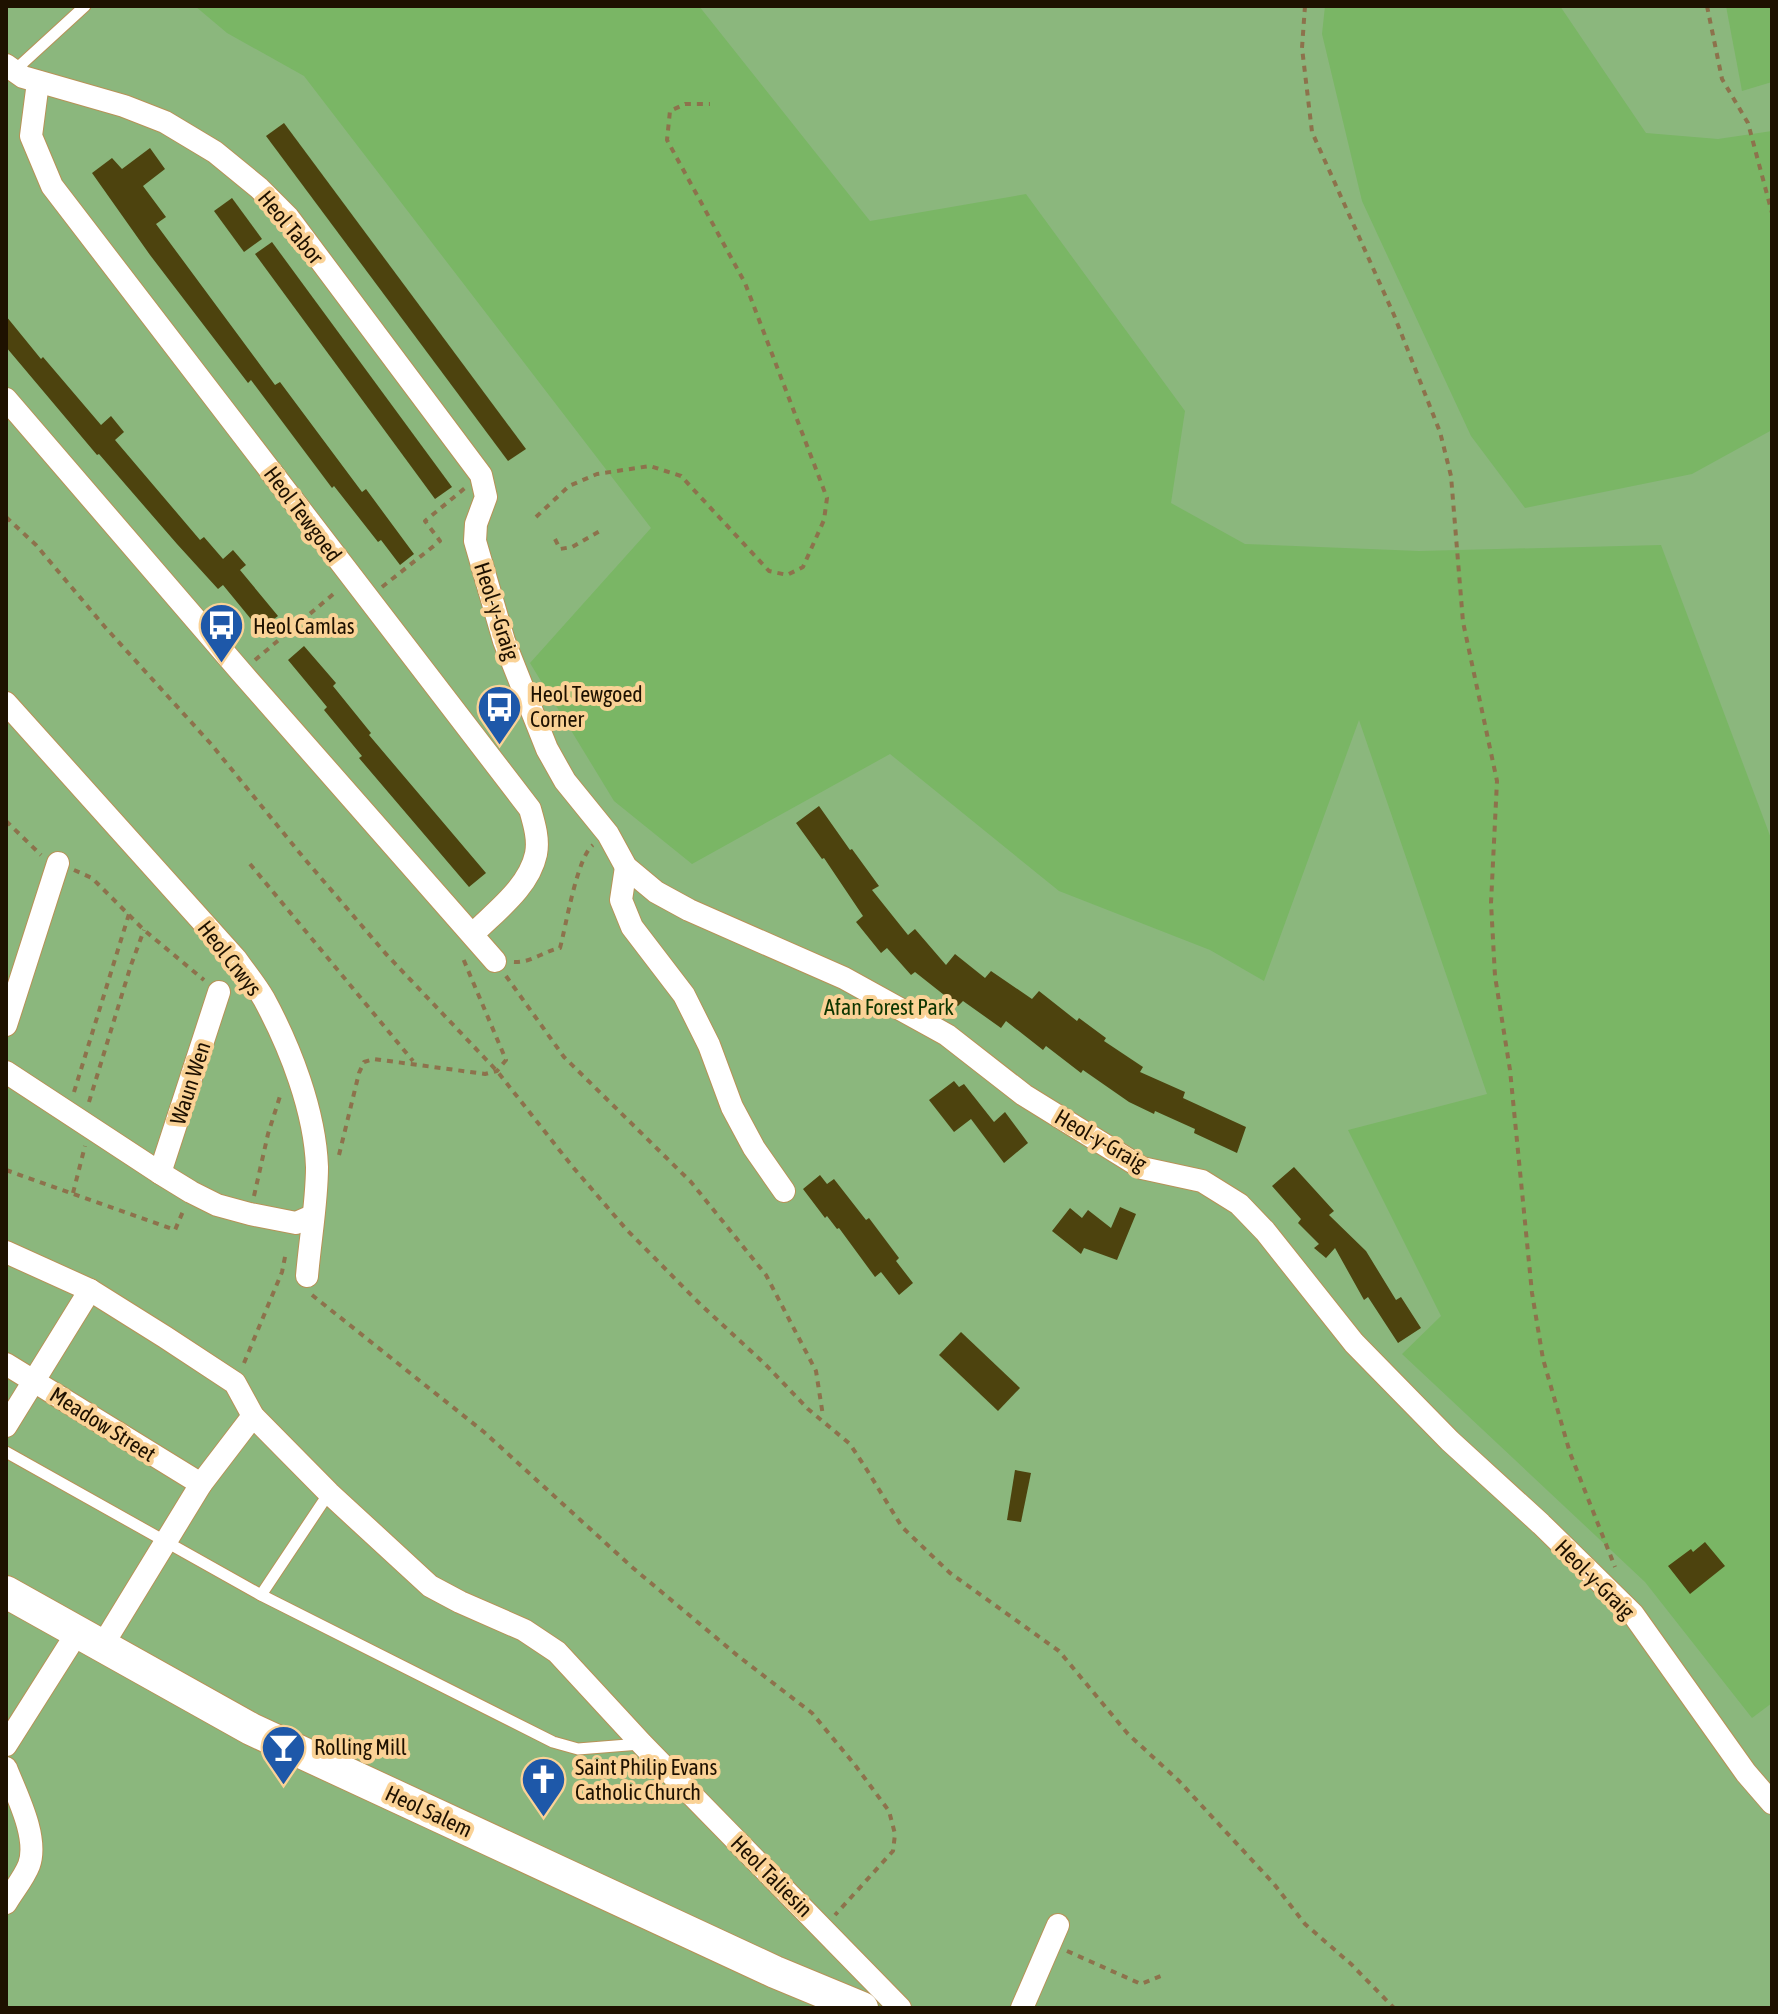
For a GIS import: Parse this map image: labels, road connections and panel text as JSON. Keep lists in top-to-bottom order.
{
  "streets": {
    "main road": ["Heol Salem"],
    "street": [
      "Heol Tabor",
      "Heol Tewgoed",
      "Heol-y-Graig",
      "Heol Crwys",
      "Waun Wen",
      "Meadow Street",
      "Heol Taliesin"
    ]
  },
  "crossings": [
    ["Heol Tabor", "Heol Tewgoed"],
    ["Heol Tabor", "Heol-y-Graig"]
  ],
  "parks": ["Afan Forest Park"],
  "places": {
    "bus stop": ["Heol Camlas", "Heol Tewgoed Corner"],
    "bar": ["Rolling Mill"],
    "church": ["Saint Philip Evans Catholic Church"]
  }
}
